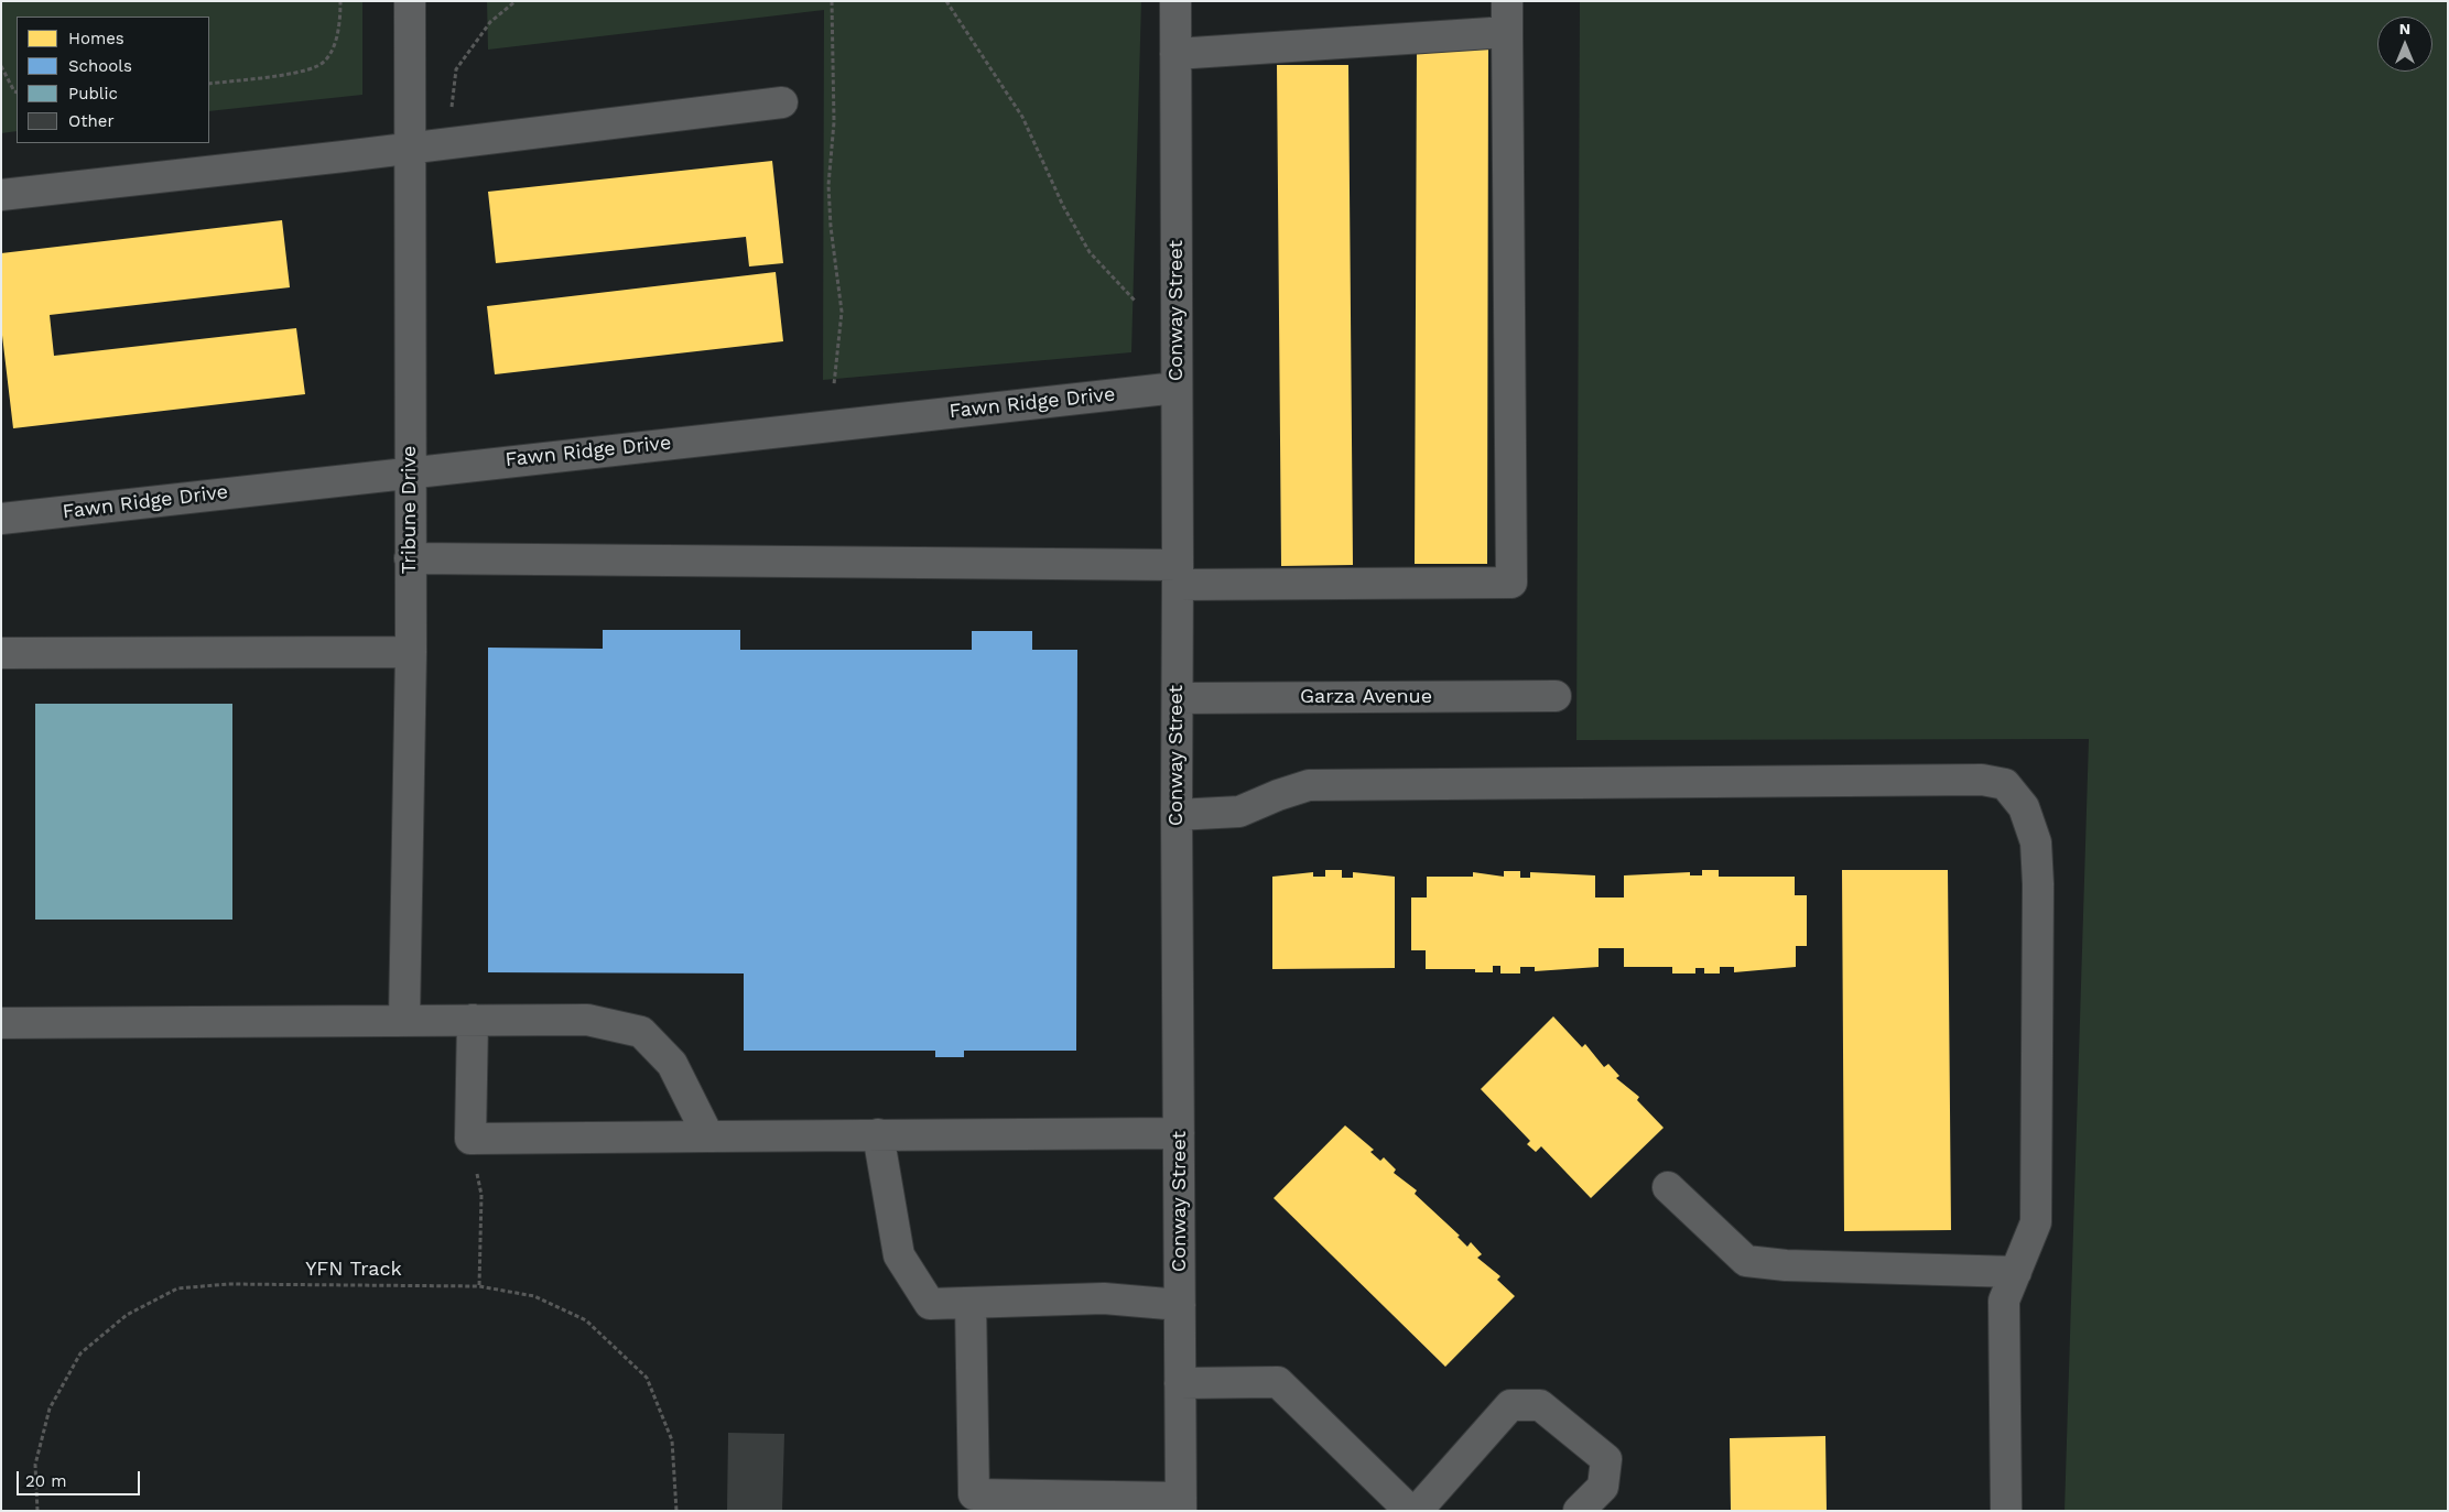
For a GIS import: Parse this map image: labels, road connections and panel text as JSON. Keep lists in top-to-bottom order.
{
  "streets": {
    "street": [
      "Conway Street",
      "Fawn Ridge Drive",
      "Tribune Drive",
      "Garza Avenue"
    ],
    "path": ["YFN Track"]
  },
  "crossings": [
    ["Conway Street", "Fawn Ridge Drive"],
    ["Conway Street", "Garza Avenue"],
    ["Fawn Ridge Drive", "Tribune Drive"]
  ],
  "legend": [
    "Homes",
    "Schools",
    "Public",
    "Other"
  ],
  "scale_bar": "20 m",
  "north": "top"
}
